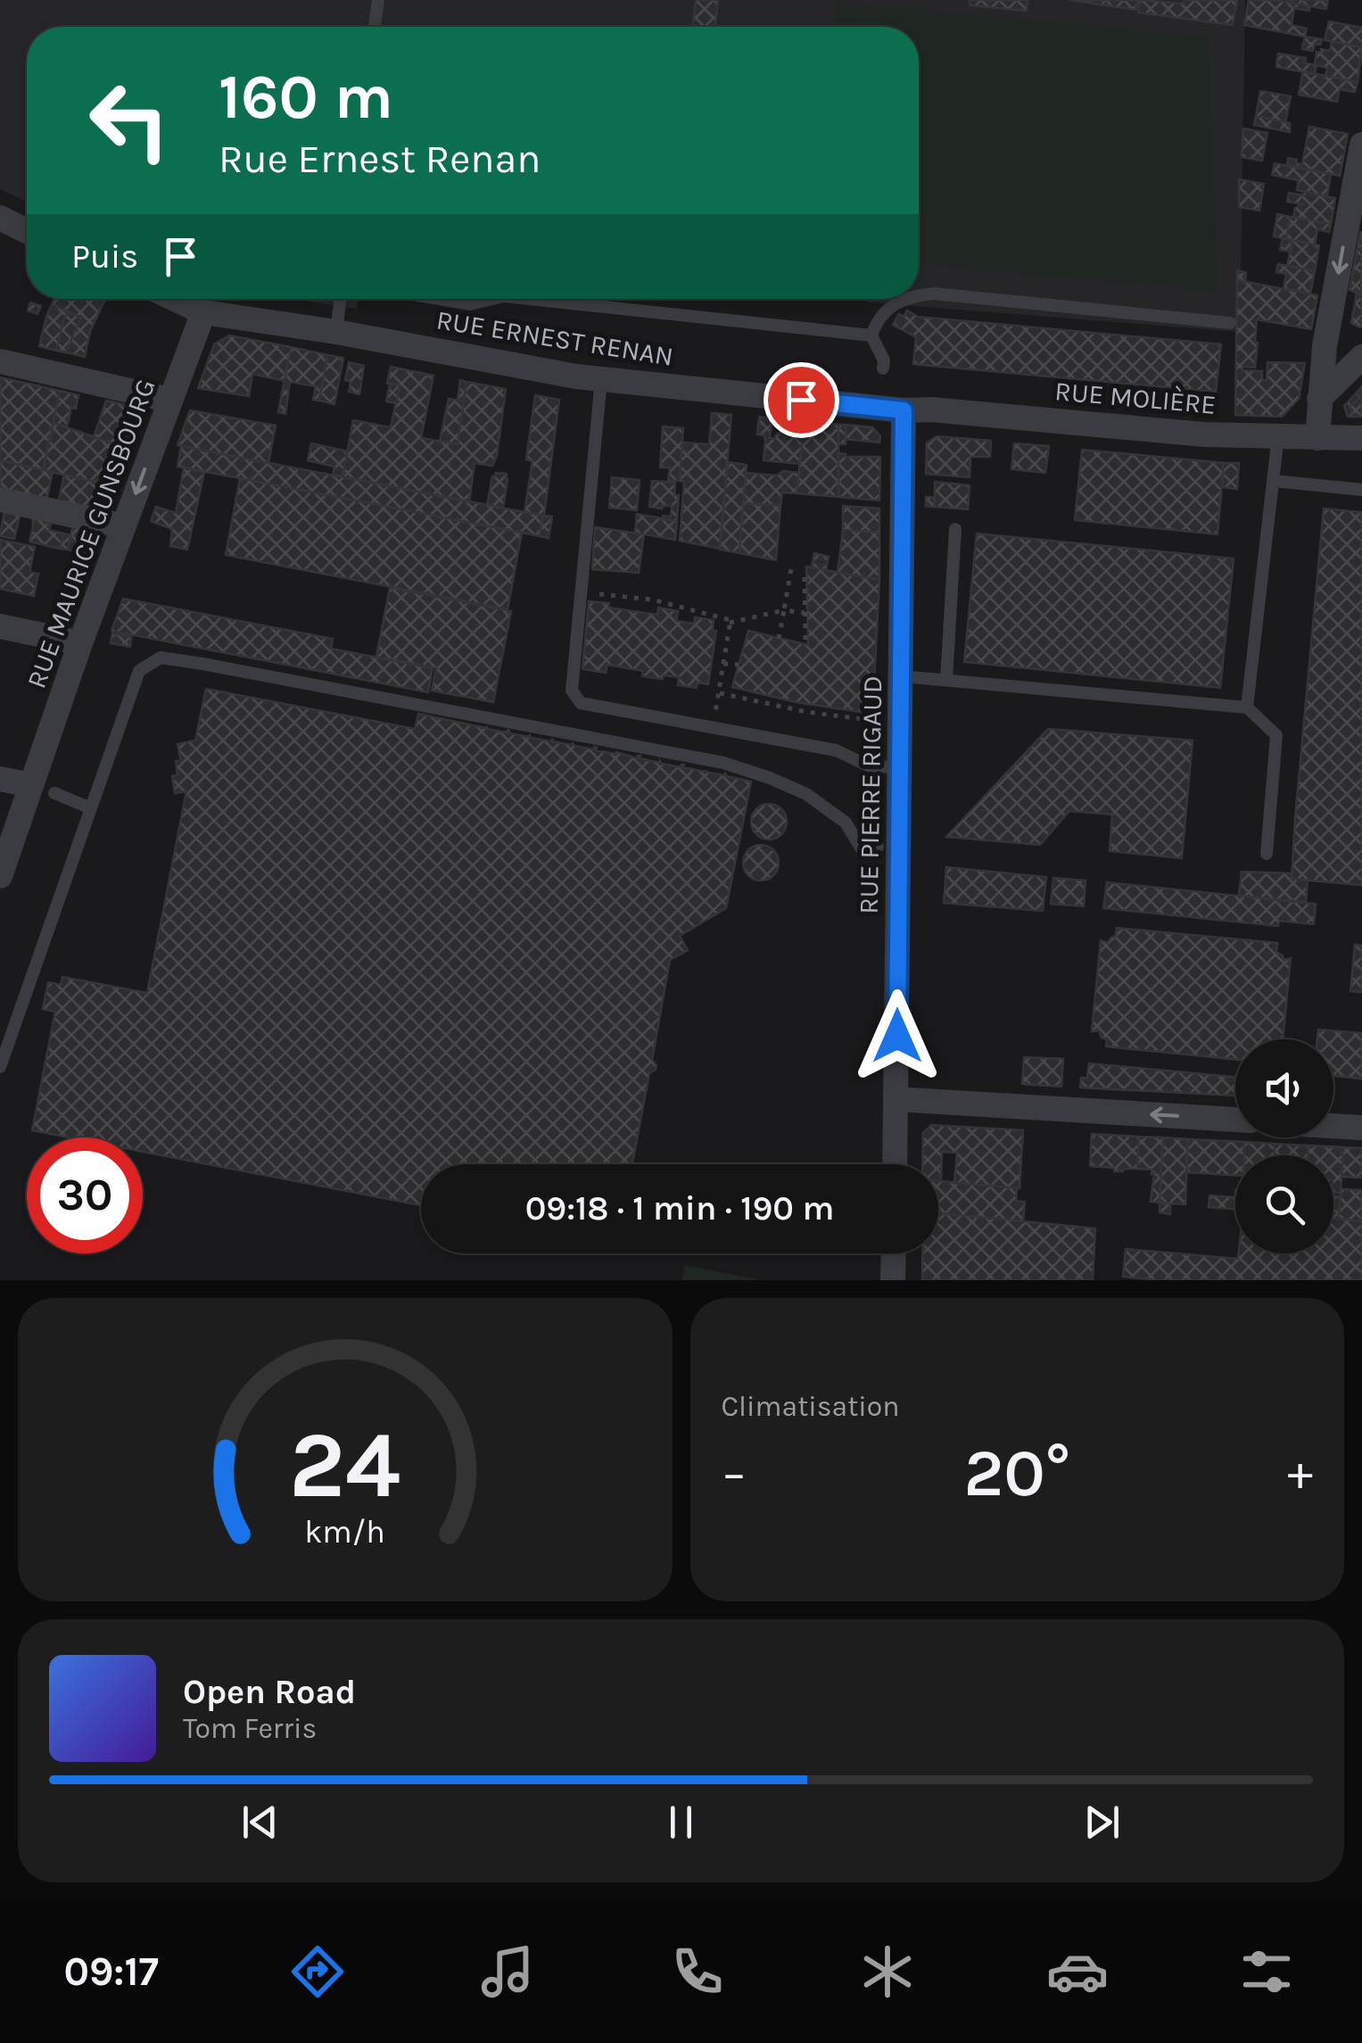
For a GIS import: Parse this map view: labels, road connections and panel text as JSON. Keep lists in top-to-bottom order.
{
  "streets": {
    "street": [
      "RUE ERNEST RENAN",
      "RUE MOLIÈRE",
      "RUE MAURICE GUNSBOURG",
      "RUE PIERRE RIGAUD"
    ]
  },
  "crossings": [
    ["RUE ERNEST RENAN", "RUE MOLIÈRE"],
    ["RUE ERNEST RENAN", "RUE MAURICE GUNSBOURG"],
    ["RUE ERNEST RENAN", "RUE PIERRE RIGAUD"],
    ["RUE MOLIÈRE", "RUE PIERRE RIGAUD"]
  ],
  "page": {
    "turn": ["160 m", "Rue Ernest Renan"],
    "then": "Puis",
    "limit": "30",
    "trip": "09:18 · 1 min · 190 m",
    "tile": "Climatisation",
    "heat": ["−", "20°", "+"],
    "song": ["Open Road", "Tom Ferris"],
    "tabs": "09:17",
    "gauge": ["24", "km/h"]
  }
}
